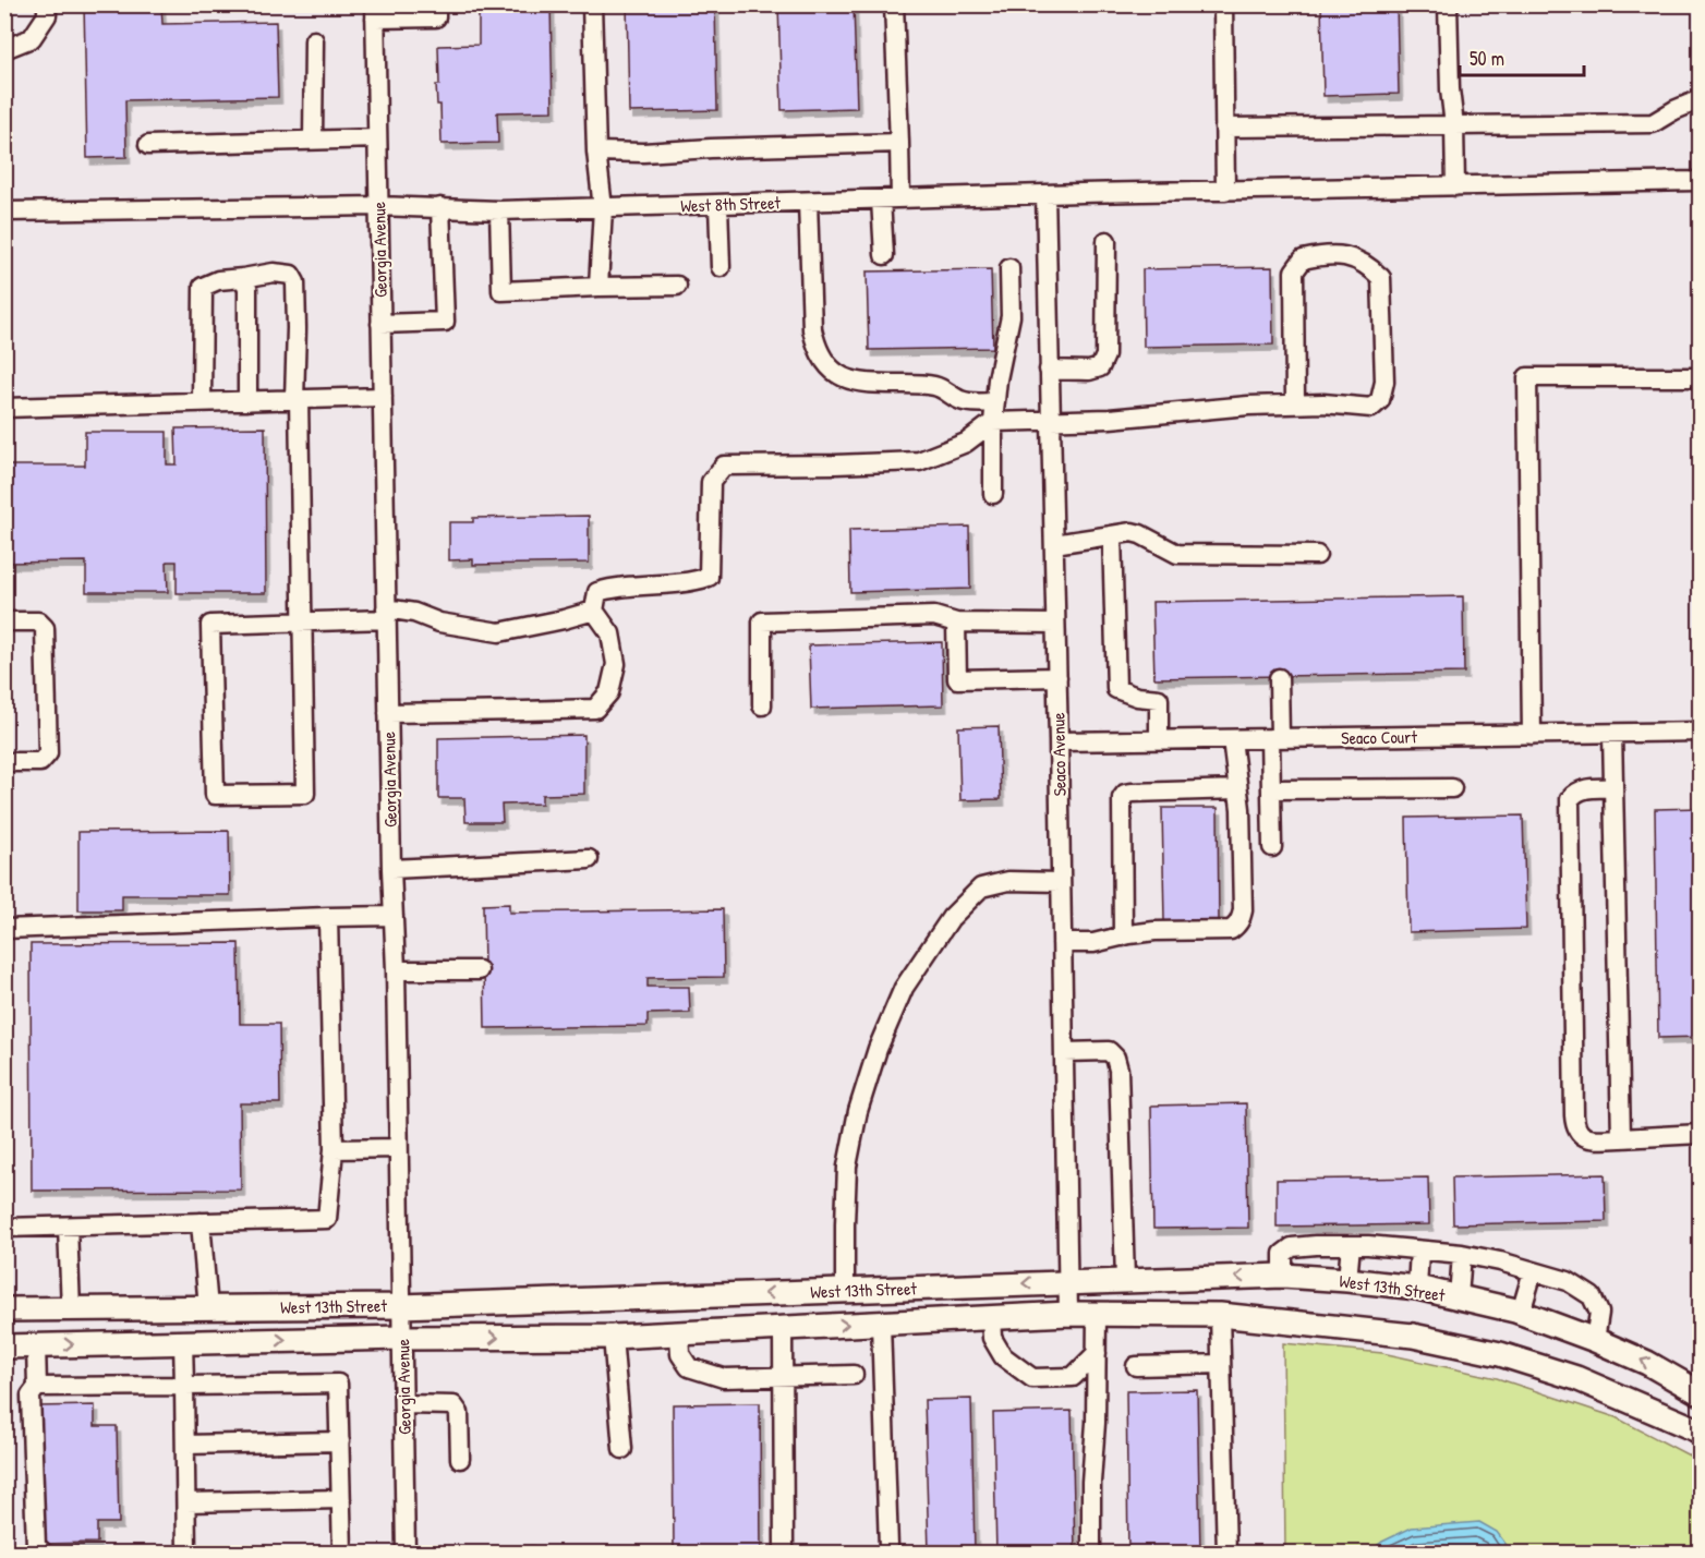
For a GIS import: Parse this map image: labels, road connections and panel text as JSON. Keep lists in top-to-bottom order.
{
  "streets": {
    "main road": ["West 13th Street"],
    "street": [
      "West 8th Street",
      "Georgia Avenue",
      "Seaco Court",
      "Seaco Avenue"
    ]
  },
  "crossings": [
    ["West 8th Street", "Georgia Avenue"],
    ["West 8th Street", "Seaco Avenue"],
    ["Georgia Avenue", "West 13th Street"],
    ["Seaco Court", "Seaco Avenue"],
    ["Seaco Avenue", "West 13th Street"]
  ],
  "scale_bar": "50 m"
}
